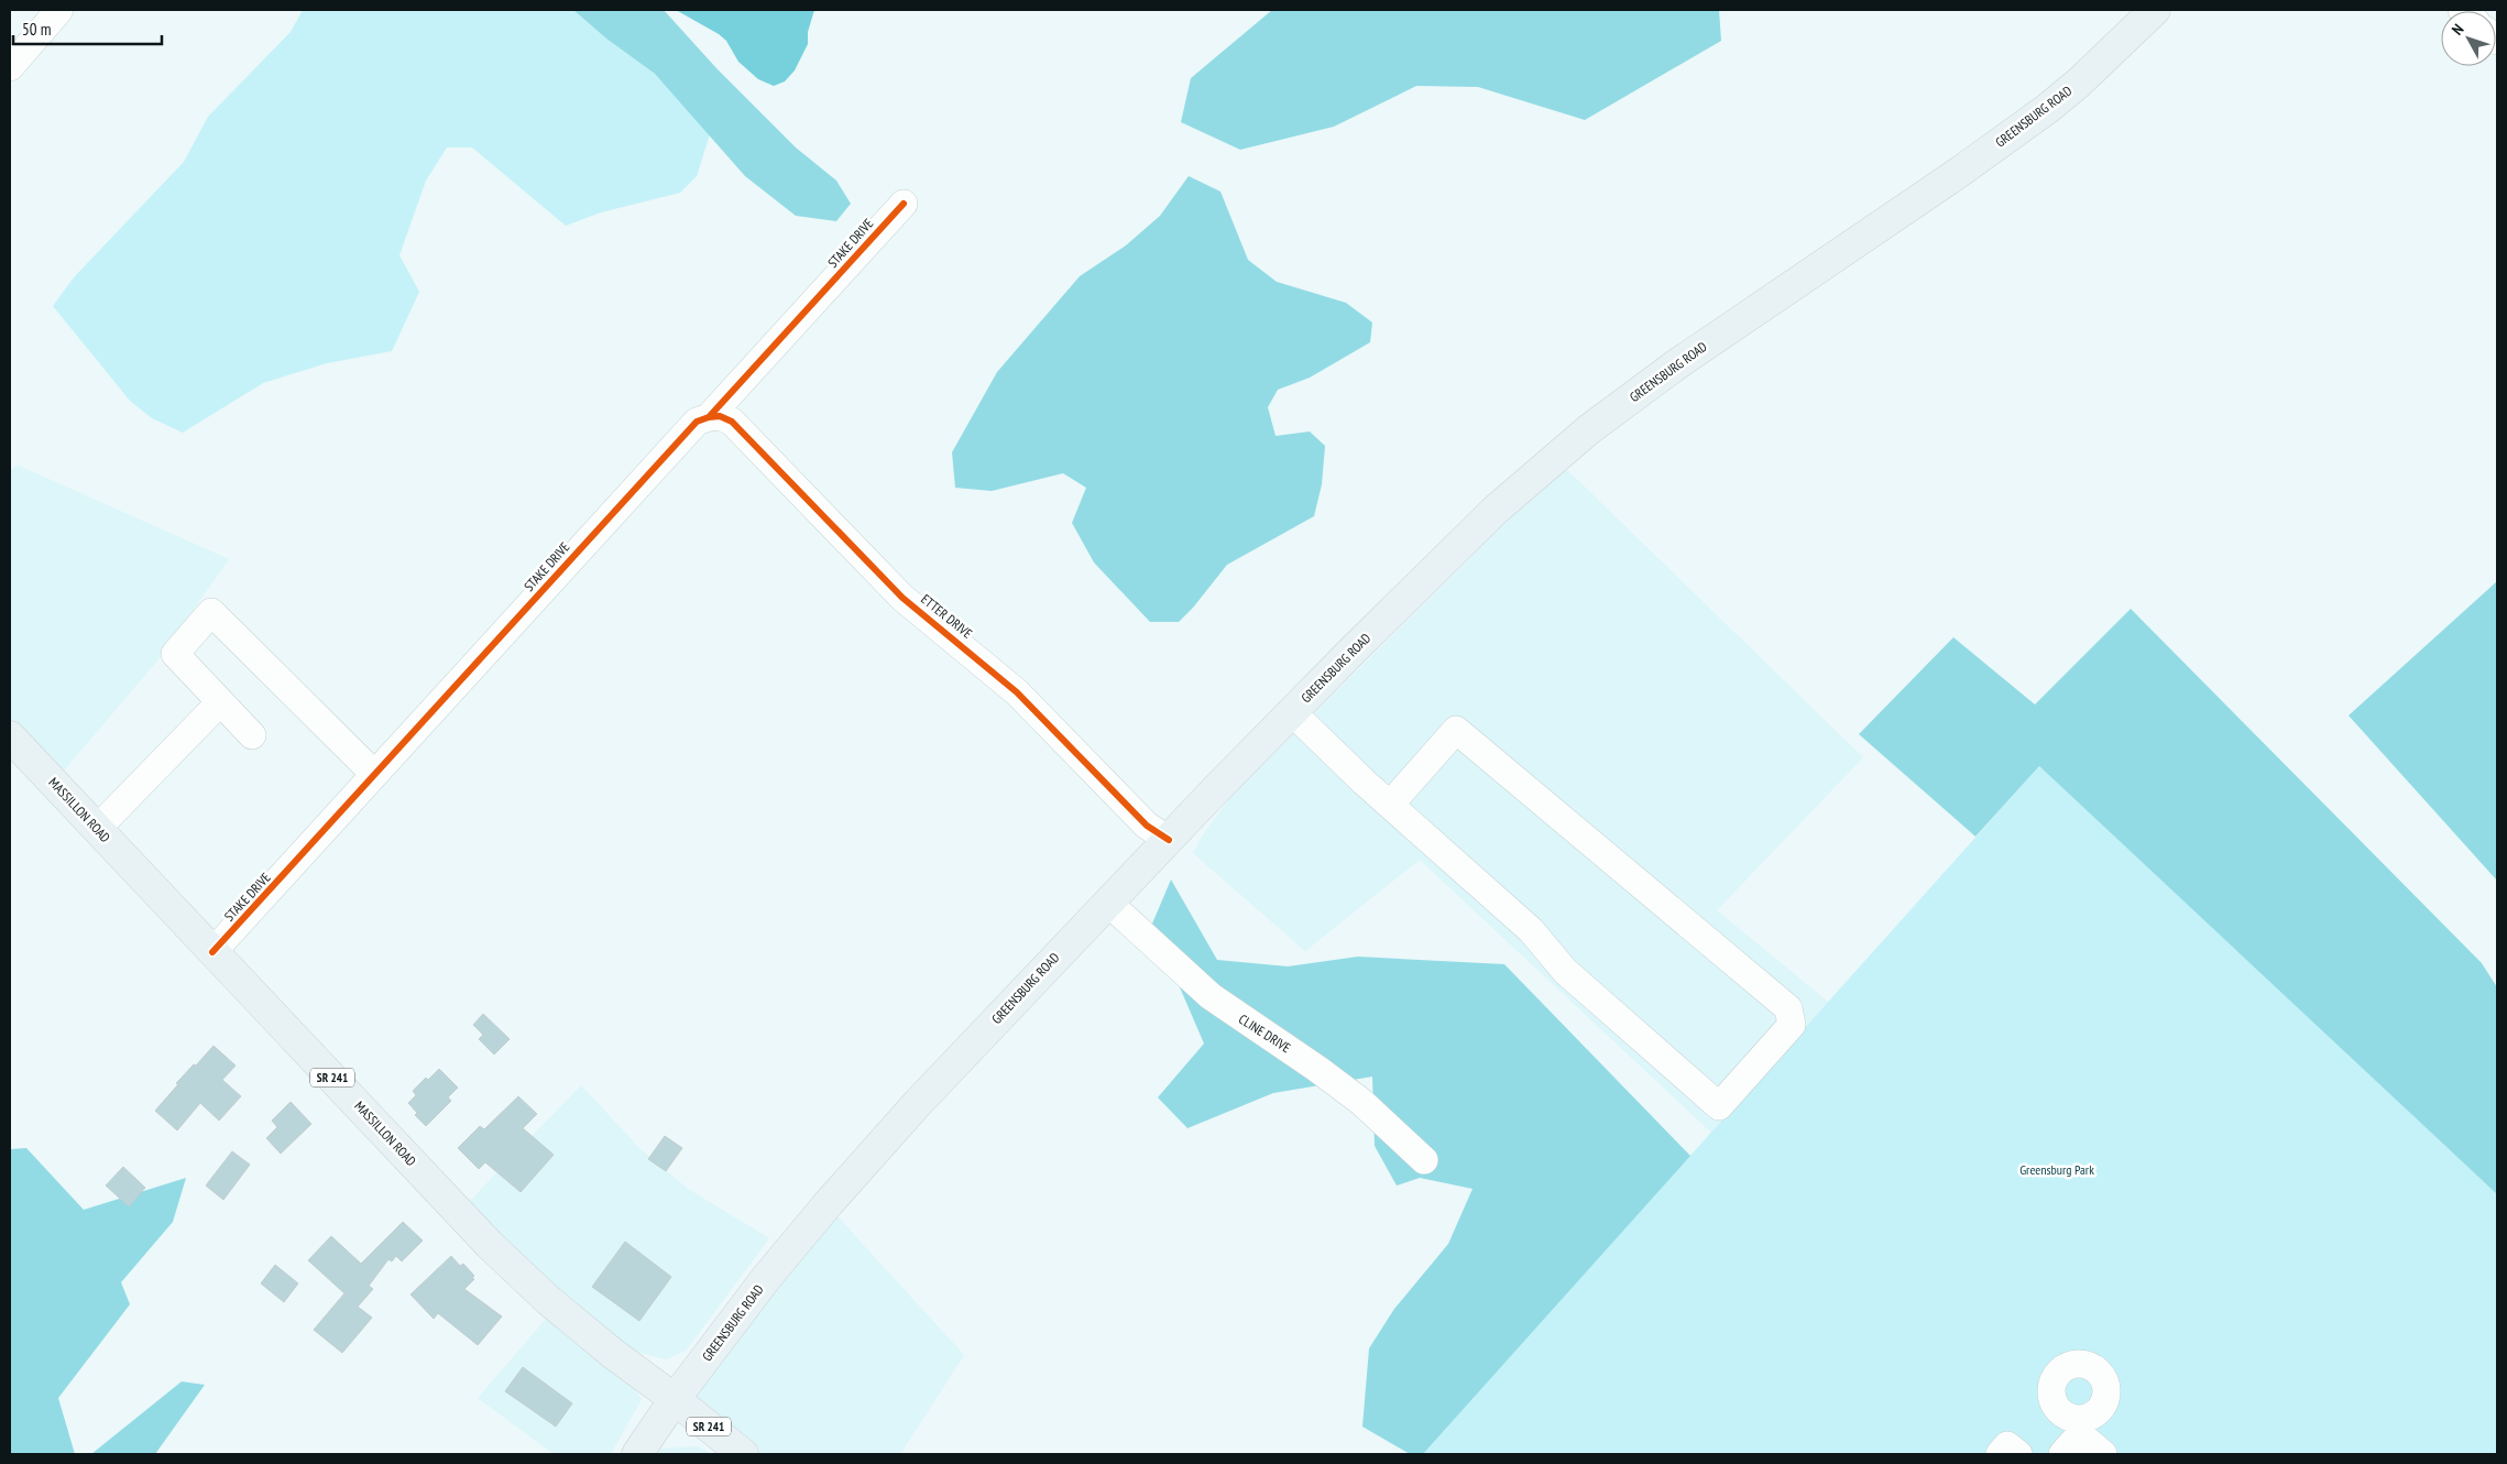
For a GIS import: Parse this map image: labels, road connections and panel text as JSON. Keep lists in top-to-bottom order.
{
  "streets": {
    "main road": ["GREENSBURG ROAD", "MASSILLON ROAD", "SR 241"],
    "street": ["STAKE DRIVE", "ETTER DRIVE", "CLINE DRIVE"]
  },
  "crossings": [
    ["GREENSBURG ROAD", "ETTER DRIVE"],
    ["GREENSBURG ROAD", "MASSILLON ROAD"],
    ["GREENSBURG ROAD", "CLINE DRIVE"],
    ["STAKE DRIVE", "ETTER DRIVE"],
    ["STAKE DRIVE", "MASSILLON ROAD"]
  ],
  "parks": ["Greensburg Park"],
  "scale_bar": "50 m",
  "north": "top left"
}
